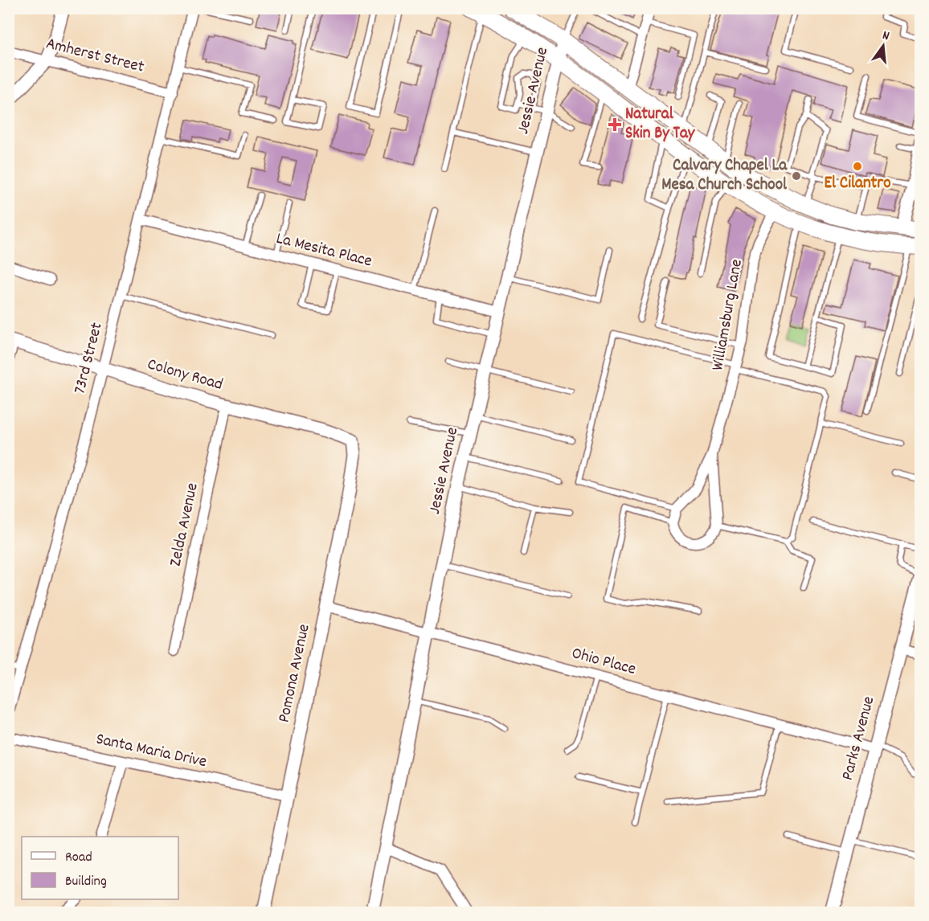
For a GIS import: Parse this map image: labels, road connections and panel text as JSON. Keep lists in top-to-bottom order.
{
  "streets": {
    "street": [
      "Amherst Street",
      "Jessie Avenue",
      "La Mesita Place",
      "Williamsburg Lane",
      "73rd Street",
      "Colony Road",
      "Zelda Avenue",
      "Ohio Place",
      "Pomona Avenue",
      "Parks Avenue",
      "Santa Maria Drive"
    ]
  },
  "crossings": [
    ["Amherst Street", "73rd Street"],
    ["Jessie Avenue", "La Mesita Place"],
    ["Jessie Avenue", "Ohio Place"],
    ["La Mesita Place", "73rd Street"],
    ["73rd Street", "Colony Road"],
    ["Colony Road", "Zelda Avenue"],
    ["Colony Road", "Pomona Avenue"],
    ["Ohio Place", "Pomona Avenue"],
    ["Ohio Place", "Parks Avenue"],
    ["Pomona Avenue", "Santa Maria Drive"]
  ],
  "places": {
    "health": ["Natural Skin By Tay"],
    "other": ["El Cilantro", "Calvary Chapel La Mesa Church School"]
  },
  "legend": ["Road", "Building"],
  "north": "top"
}
